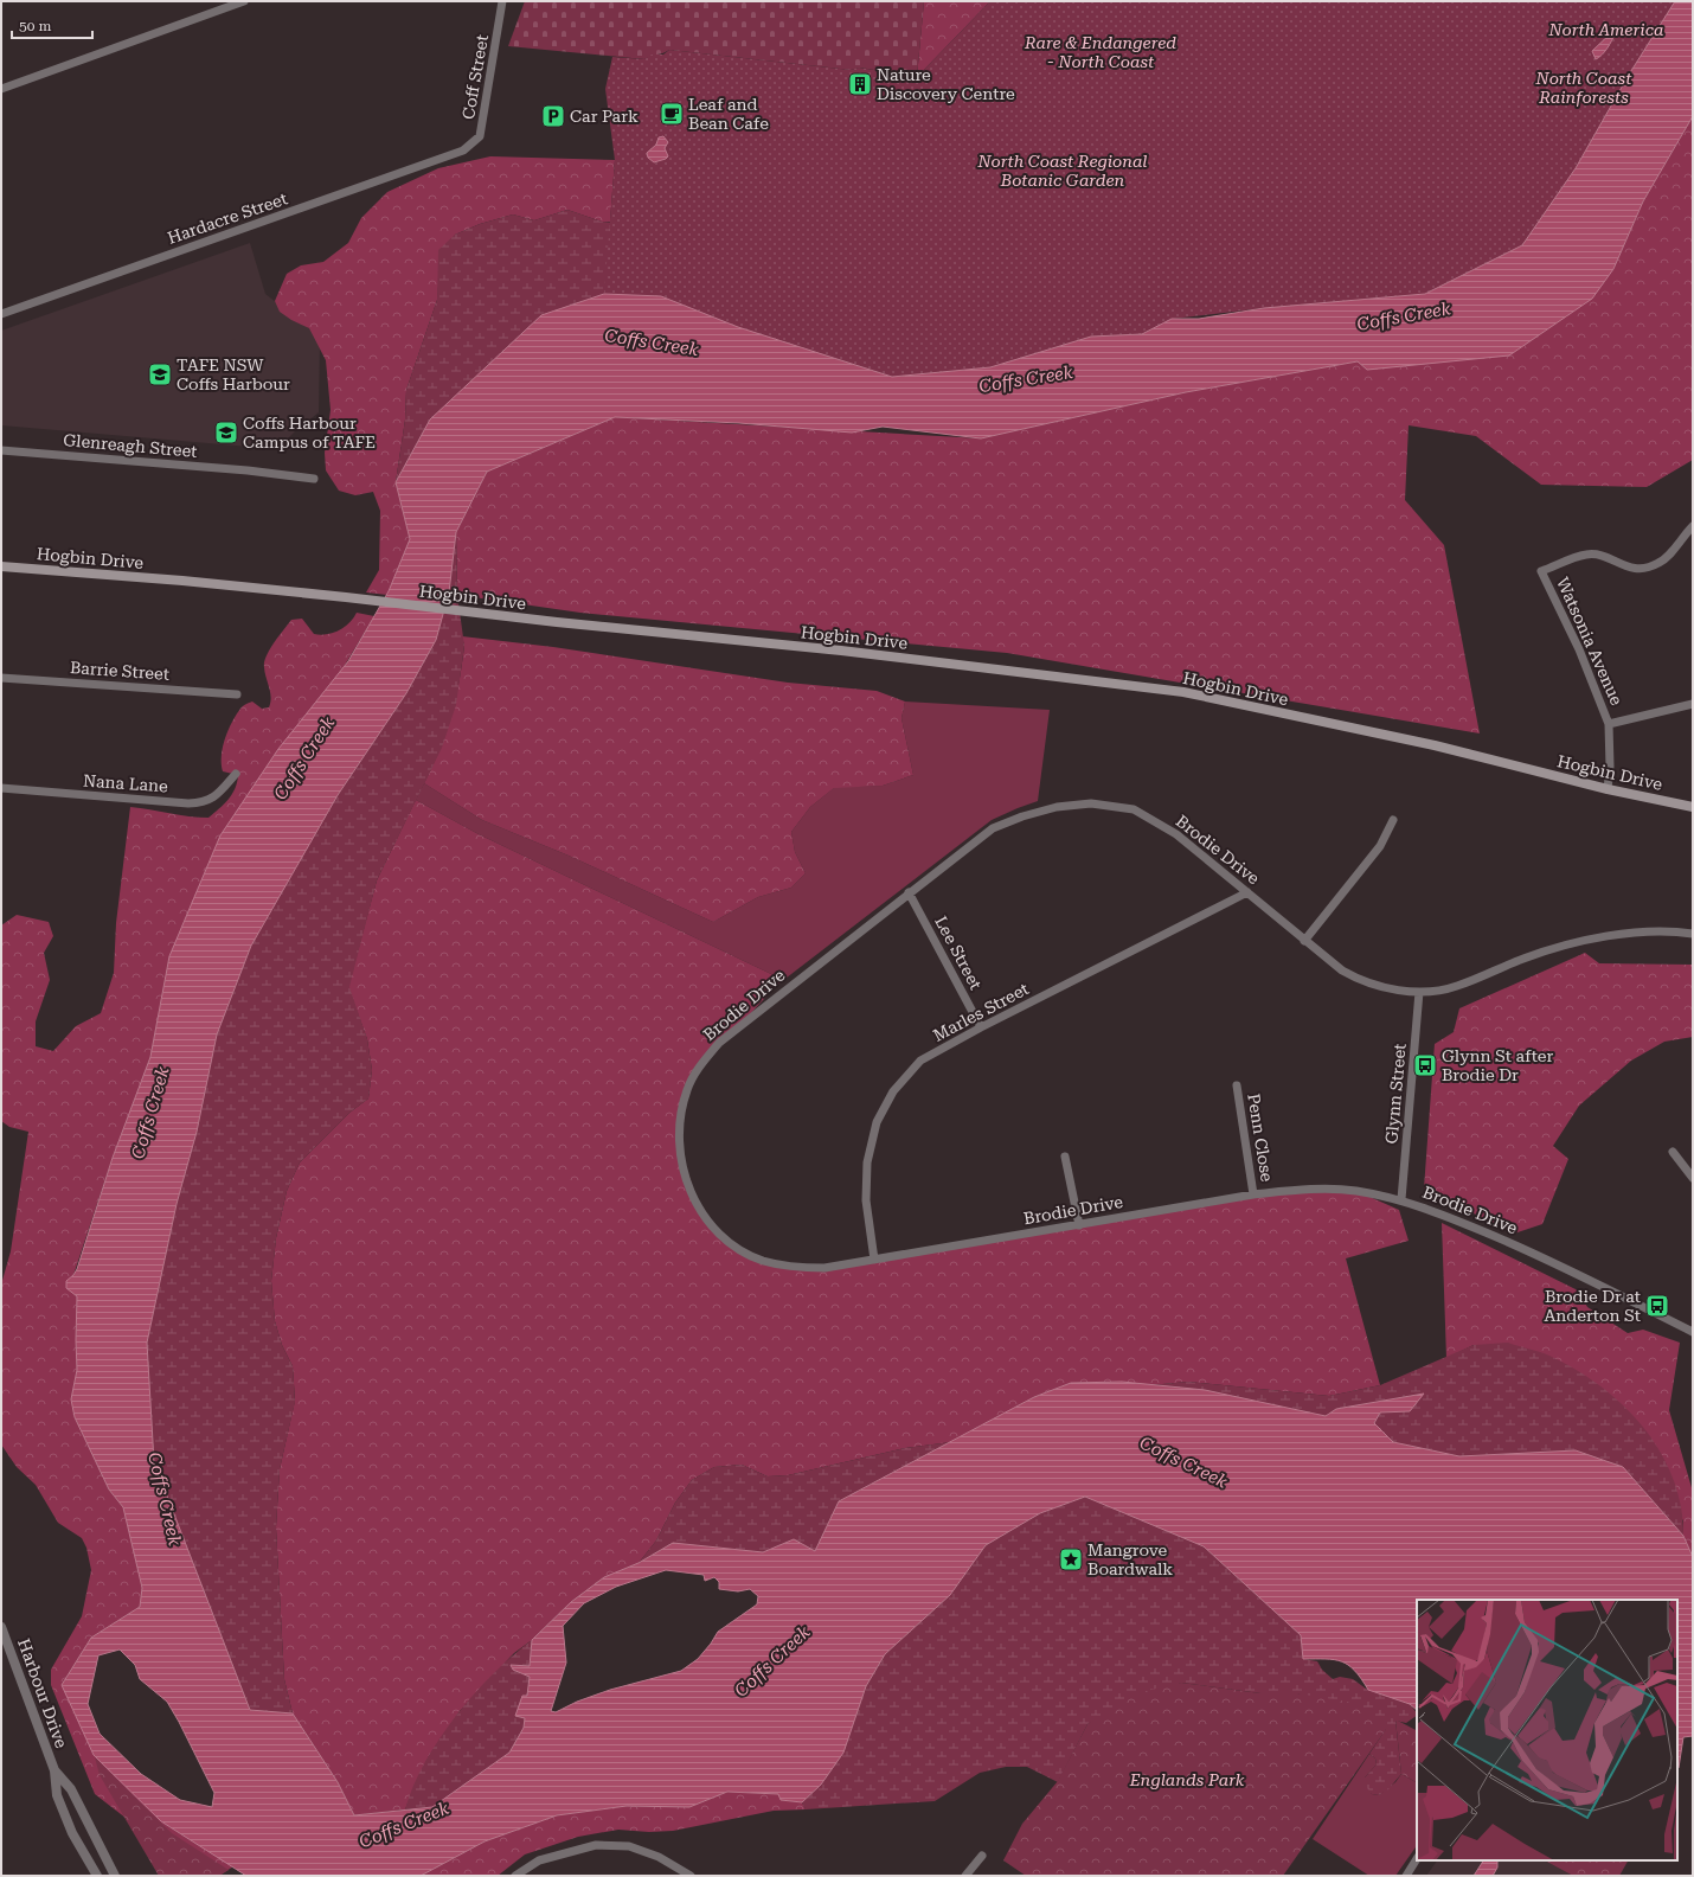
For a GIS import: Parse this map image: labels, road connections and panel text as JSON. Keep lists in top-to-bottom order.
{
  "streets": {
    "main road": ["Hogbin Drive"],
    "street": [
      "Coff Street",
      "Hardacre Street",
      "Glenreagh Street",
      "Watsonia Avenue",
      "Barrie Street",
      "Nana Lane",
      "Brodie Drive",
      "Lee Street",
      "Marles Street",
      "Glynn Street",
      "Penn Close",
      "Harbour Drive"
    ]
  },
  "crossings": [
    ["Coff Street", "Hardacre Street"],
    ["Hogbin Drive", "Watsonia Avenue"],
    ["Brodie Drive", "Lee Street"],
    ["Brodie Drive", "Marles Street"],
    ["Brodie Drive", "Glynn Street"],
    ["Brodie Drive", "Penn Close"],
    ["Lee Street", "Marles Street"]
  ],
  "water": ["Coffs Creek"],
  "parks": [
    "North America",
    "Rare & Endangered - North Coast",
    "North Coast Rainforests",
    "North Coast Regional Botanic Garden",
    "Englands Park"
  ],
  "places": {
    "building": ["Nature Discovery Centre"],
    "cafe": ["Leaf and Bean Cafe"],
    "parking": ["Car Park"],
    "school or university": ["TAFE NSW Coffs Harbour", "Coffs Harbour Campus of TAFE"],
    "bus stop": ["Glynn St after Brodie Dr", "Brodie Dr at Anderton St"],
    "place": ["Mangrove Boardwalk"]
  },
  "scale_bar": "50 m"
}
